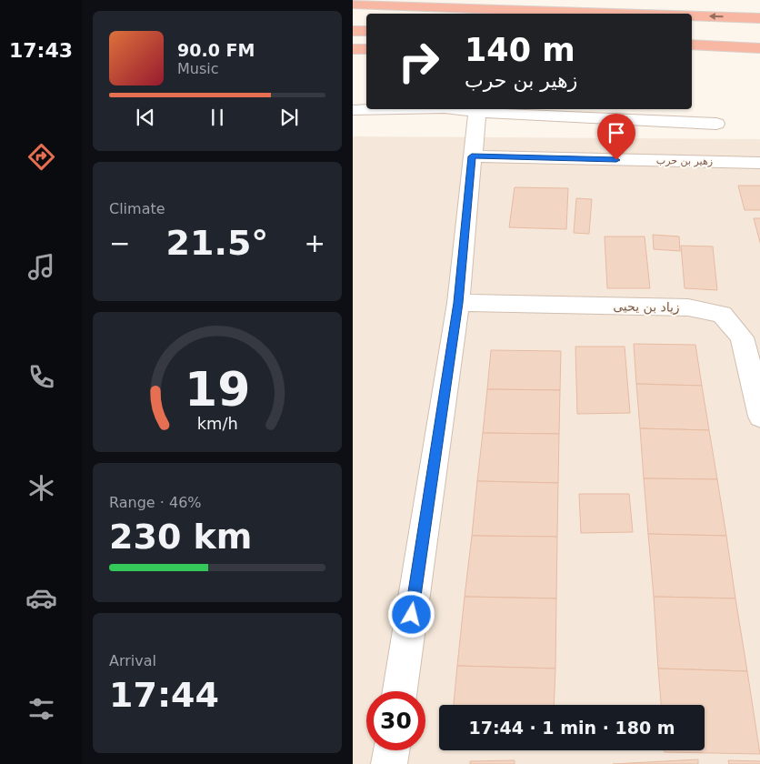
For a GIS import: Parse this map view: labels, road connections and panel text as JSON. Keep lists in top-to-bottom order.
{
  "streets": {
    "street": ["زهير بن حرب", "زياد بن يحيى"]
  },
  "page": {
    "tabs": "17:43",
    "turn": ["140 m", "زهير بن حرب"],
    "song": ["90.0 FM", "Music"],
    "tile": [
      "Climate",
      ["Range · 46%", "230 km"],
      ["Arrival", "17:44"]
    ],
    "heat": ["−", "21.5°", "+"],
    "limit": "30",
    "trip": "17:44 · 1 min · 180 m",
    "gauge": ["19", "km/h"]
  }
}
